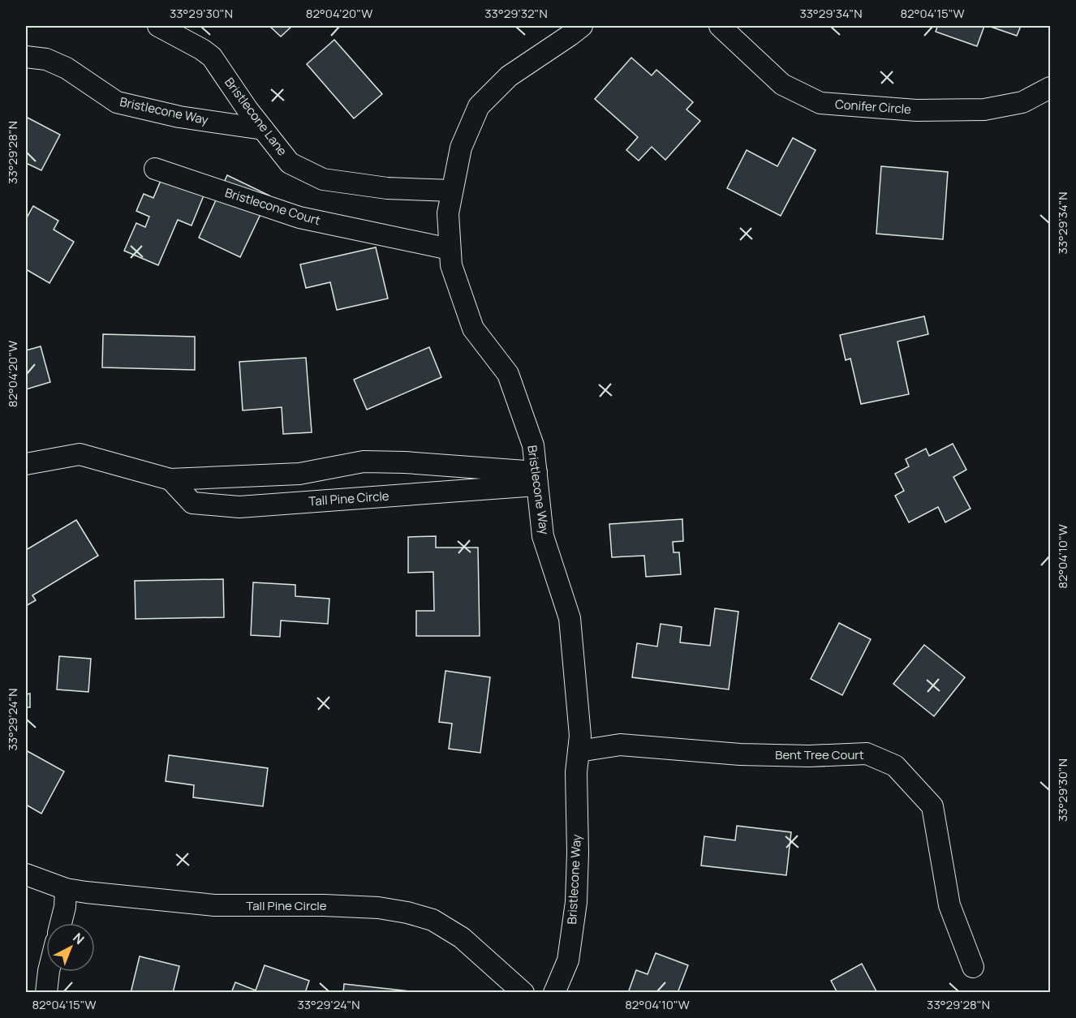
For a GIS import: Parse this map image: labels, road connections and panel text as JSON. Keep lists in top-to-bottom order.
{
  "streets": {
    "street": [
      "Conifer Circle",
      "Bristlecone Way",
      "Bristlecone Lane",
      "Bristlecone Court",
      "Tall Pine Circle",
      "Bent Tree Court"
    ]
  },
  "crossings": [
    ["Bristlecone Way", "Bristlecone Lane"],
    ["Bristlecone Way", "Bristlecone Court"],
    ["Bristlecone Way", "Tall Pine Circle"],
    ["Bristlecone Way", "Bent Tree Court"]
  ],
  "north": "top right",
  "coordinates": [
    "33°29'30\"N",
    "82°04'20\"W",
    "33°29'32\"N",
    "33°29'34\"N",
    "82°04'15\"W",
    "33°29'28\"N",
    "82°04'10\"W",
    "33°29'24\"N"
  ]
}
